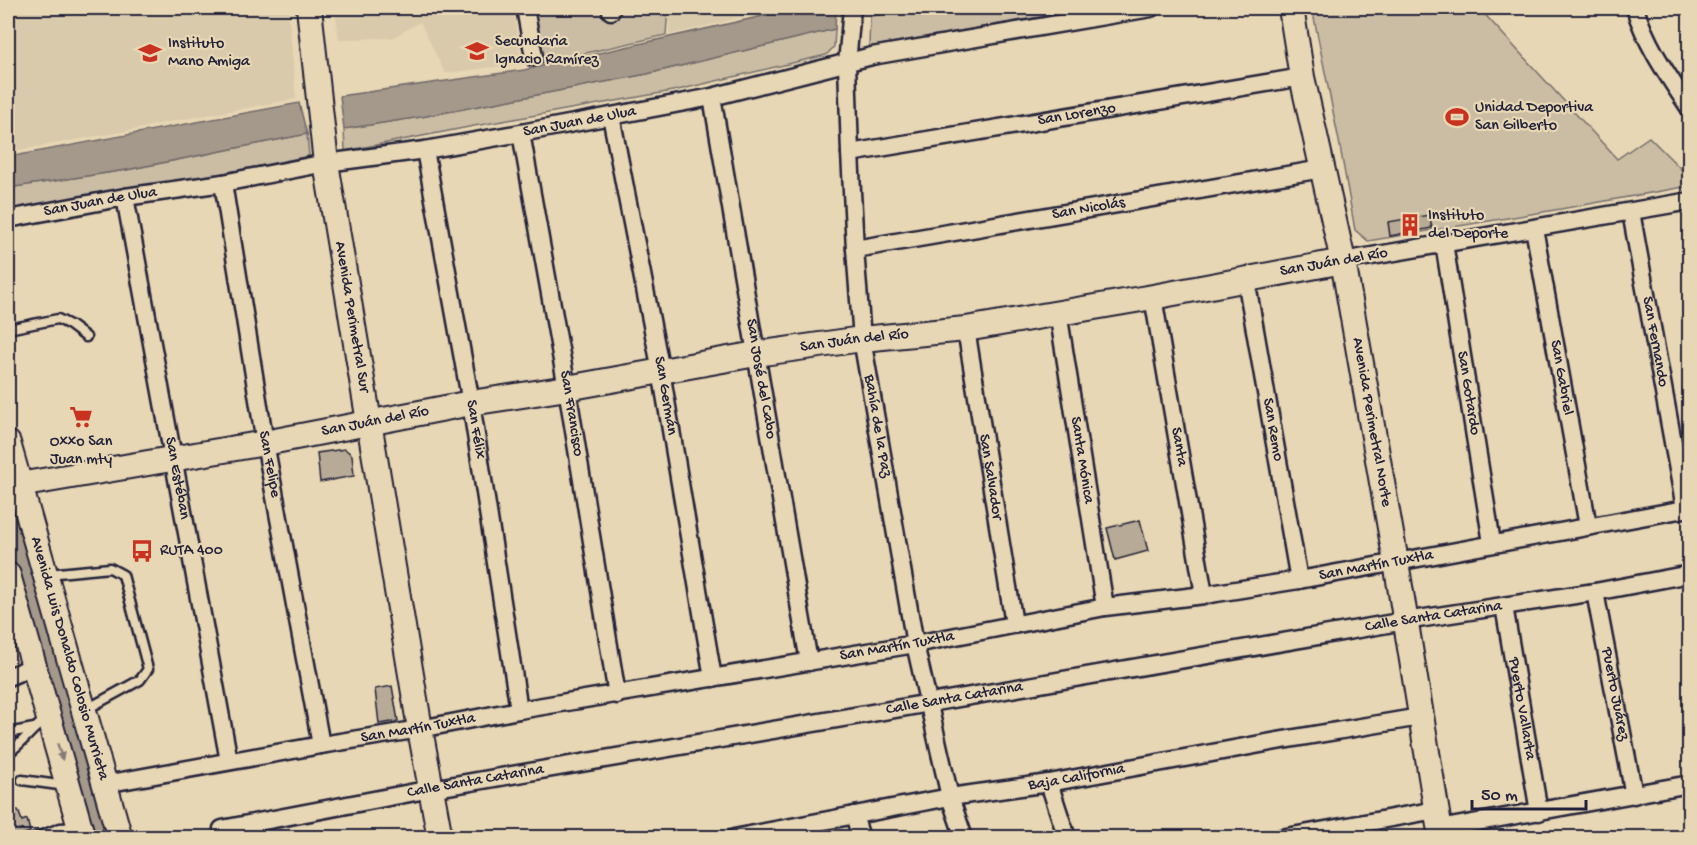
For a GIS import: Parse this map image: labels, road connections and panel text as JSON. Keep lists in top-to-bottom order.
{
  "streets": {
    "street": [
      "San Lorenzo",
      "San Juan de Ulua",
      "San Nicolás",
      "San Juán del Río",
      "Avenida Perimetral Sur",
      "San Fernando",
      "San Gabriel",
      "San José del Cabo",
      "San Gotardo",
      "San Germán",
      "San Francisco",
      "Avenida Perimetral Norte",
      "Bahía de la Paz",
      "San Remo",
      "San Félix",
      "Santa",
      "Santa Mónica",
      "San Felipe",
      "San Salvador",
      "San Estéban",
      "San Martín Tuxtla",
      "Calle Santa Catarina",
      "Avenida Luis Donaldo Colosio Murrieta",
      "Puerto Juárez",
      "Puerto Vallarta",
      "Baja California"
    ]
  },
  "crossings": [
    ["San Lorenzo", "Avenida Perimetral Norte"],
    ["San Lorenzo", "Bahía de la Paz"],
    ["San Juan de Ulua", "Avenida Perimetral Sur"],
    ["San Juan de Ulua", "San José del Cabo"],
    ["San Juan de Ulua", "San Germán"],
    ["San Juan de Ulua", "San Francisco"],
    ["San Juan de Ulua", "Bahía de la Paz"],
    ["San Juan de Ulua", "San Félix"],
    ["San Juan de Ulua", "San Felipe"],
    ["San Juan de Ulua", "San Estéban"],
    ["San Nicolás", "Avenida Perimetral Norte"],
    ["San Nicolás", "Bahía de la Paz"],
    ["San Juán del Río", "Avenida Perimetral Sur"],
    ["San Juán del Río", "San Fernando"],
    ["San Juán del Río", "San Gabriel"],
    ["San Juán del Río", "San José del Cabo"],
    ["San Juán del Río", "San Gotardo"],
    ["San Juán del Río", "San Germán"],
    ["San Juán del Río", "San Francisco"],
    ["San Juán del Río", "Avenida Perimetral Norte"],
    ["San Juán del Río", "Bahía de la Paz"],
    ["San Juán del Río", "San Remo"],
    ["San Juán del Río", "San Félix"],
    ["San Juán del Río", "Santa"],
    ["San Juán del Río", "Santa Mónica"],
    ["San Juán del Río", "San Felipe"],
    ["San Juán del Río", "San Salvador"],
    ["San Juán del Río", "San Estéban"],
    ["San Juán del Río", "Avenida Luis Donaldo Colosio Murrieta"],
    ["Avenida Perimetral Sur", "San Martín Tuxtla"],
    ["Avenida Perimetral Sur", "Calle Santa Catarina"],
    ["San Fernando", "San Martín Tuxtla"],
    ["San Gabriel", "San Martín Tuxtla"],
    ["San José del Cabo", "San Martín Tuxtla"],
    ["San Gotardo", "San Martín Tuxtla"],
    ["San Germán", "San Martín Tuxtla"],
    ["San Francisco", "San Martín Tuxtla"],
    ["Avenida Perimetral Norte", "San Martín Tuxtla"],
    ["Avenida Perimetral Norte", "Calle Santa Catarina"],
    ["Avenida Perimetral Norte", "Baja California"],
    ["Bahía de la Paz", "San Martín Tuxtla"],
    ["Bahía de la Paz", "Calle Santa Catarina"],
    ["Bahía de la Paz", "Baja California"],
    ["San Remo", "San Martín Tuxtla"],
    ["San Félix", "San Martín Tuxtla"],
    ["Santa", "San Martín Tuxtla"],
    ["Santa Mónica", "San Martín Tuxtla"],
    ["San Felipe", "San Martín Tuxtla"],
    ["San Salvador", "San Martín Tuxtla"],
    ["San Estéban", "San Martín Tuxtla"],
    ["San Martín Tuxtla", "Avenida Luis Donaldo Colosio Murrieta"],
    ["Calle Santa Catarina", "Puerto Juárez"],
    ["Calle Santa Catarina", "Puerto Vallarta"]
  ],
  "places": {
    "school or university": ["Secundaria Ignacio Ramírez", "Instituto Mano Amiga"],
    "sports": ["Unidad Deportiva San Gilberto"],
    "building": ["Instituto del Deporte"],
    "supermarket": ["Oxxo San Juan mty"],
    "bus stop": ["RUTA 400"]
  },
  "scale_bar": "50 m"
}
